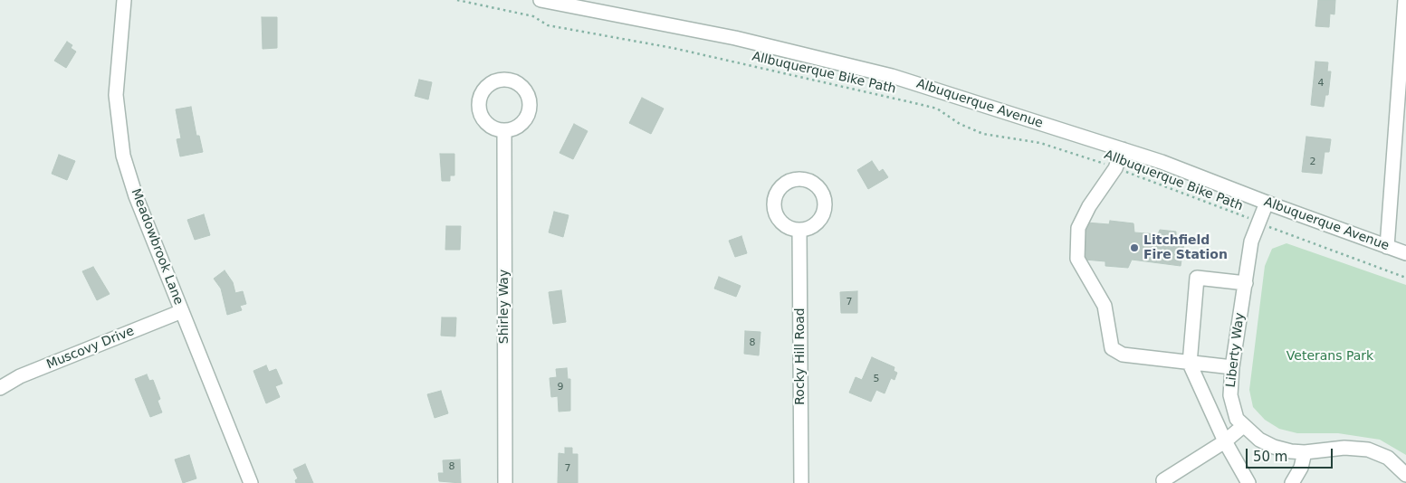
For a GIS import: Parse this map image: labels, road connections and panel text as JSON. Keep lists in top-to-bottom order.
{
  "streets": {
    "street": [
      "Albuquerque Avenue",
      "Meadowbrook Lane",
      "Shirley Way",
      "Muscovy Drive",
      "Liberty Way",
      "Rocky Hill Road"
    ],
    "path": ["Allbuquerque Bike Path"]
  },
  "crossings": [
    ["Allbuquerque Bike Path", "Liberty Way"],
    ["Albuquerque Avenue", "Liberty Way"],
    ["Meadowbrook Lane", "Muscovy Drive"]
  ],
  "parks": ["Veterans Park"],
  "places": ["Litchfield Fire Station"],
  "house_numbers": [
    "4",
    "2",
    "7",
    "8",
    "5",
    "9",
    "8",
    "7"
  ],
  "scale_bar": "50 m"
}
